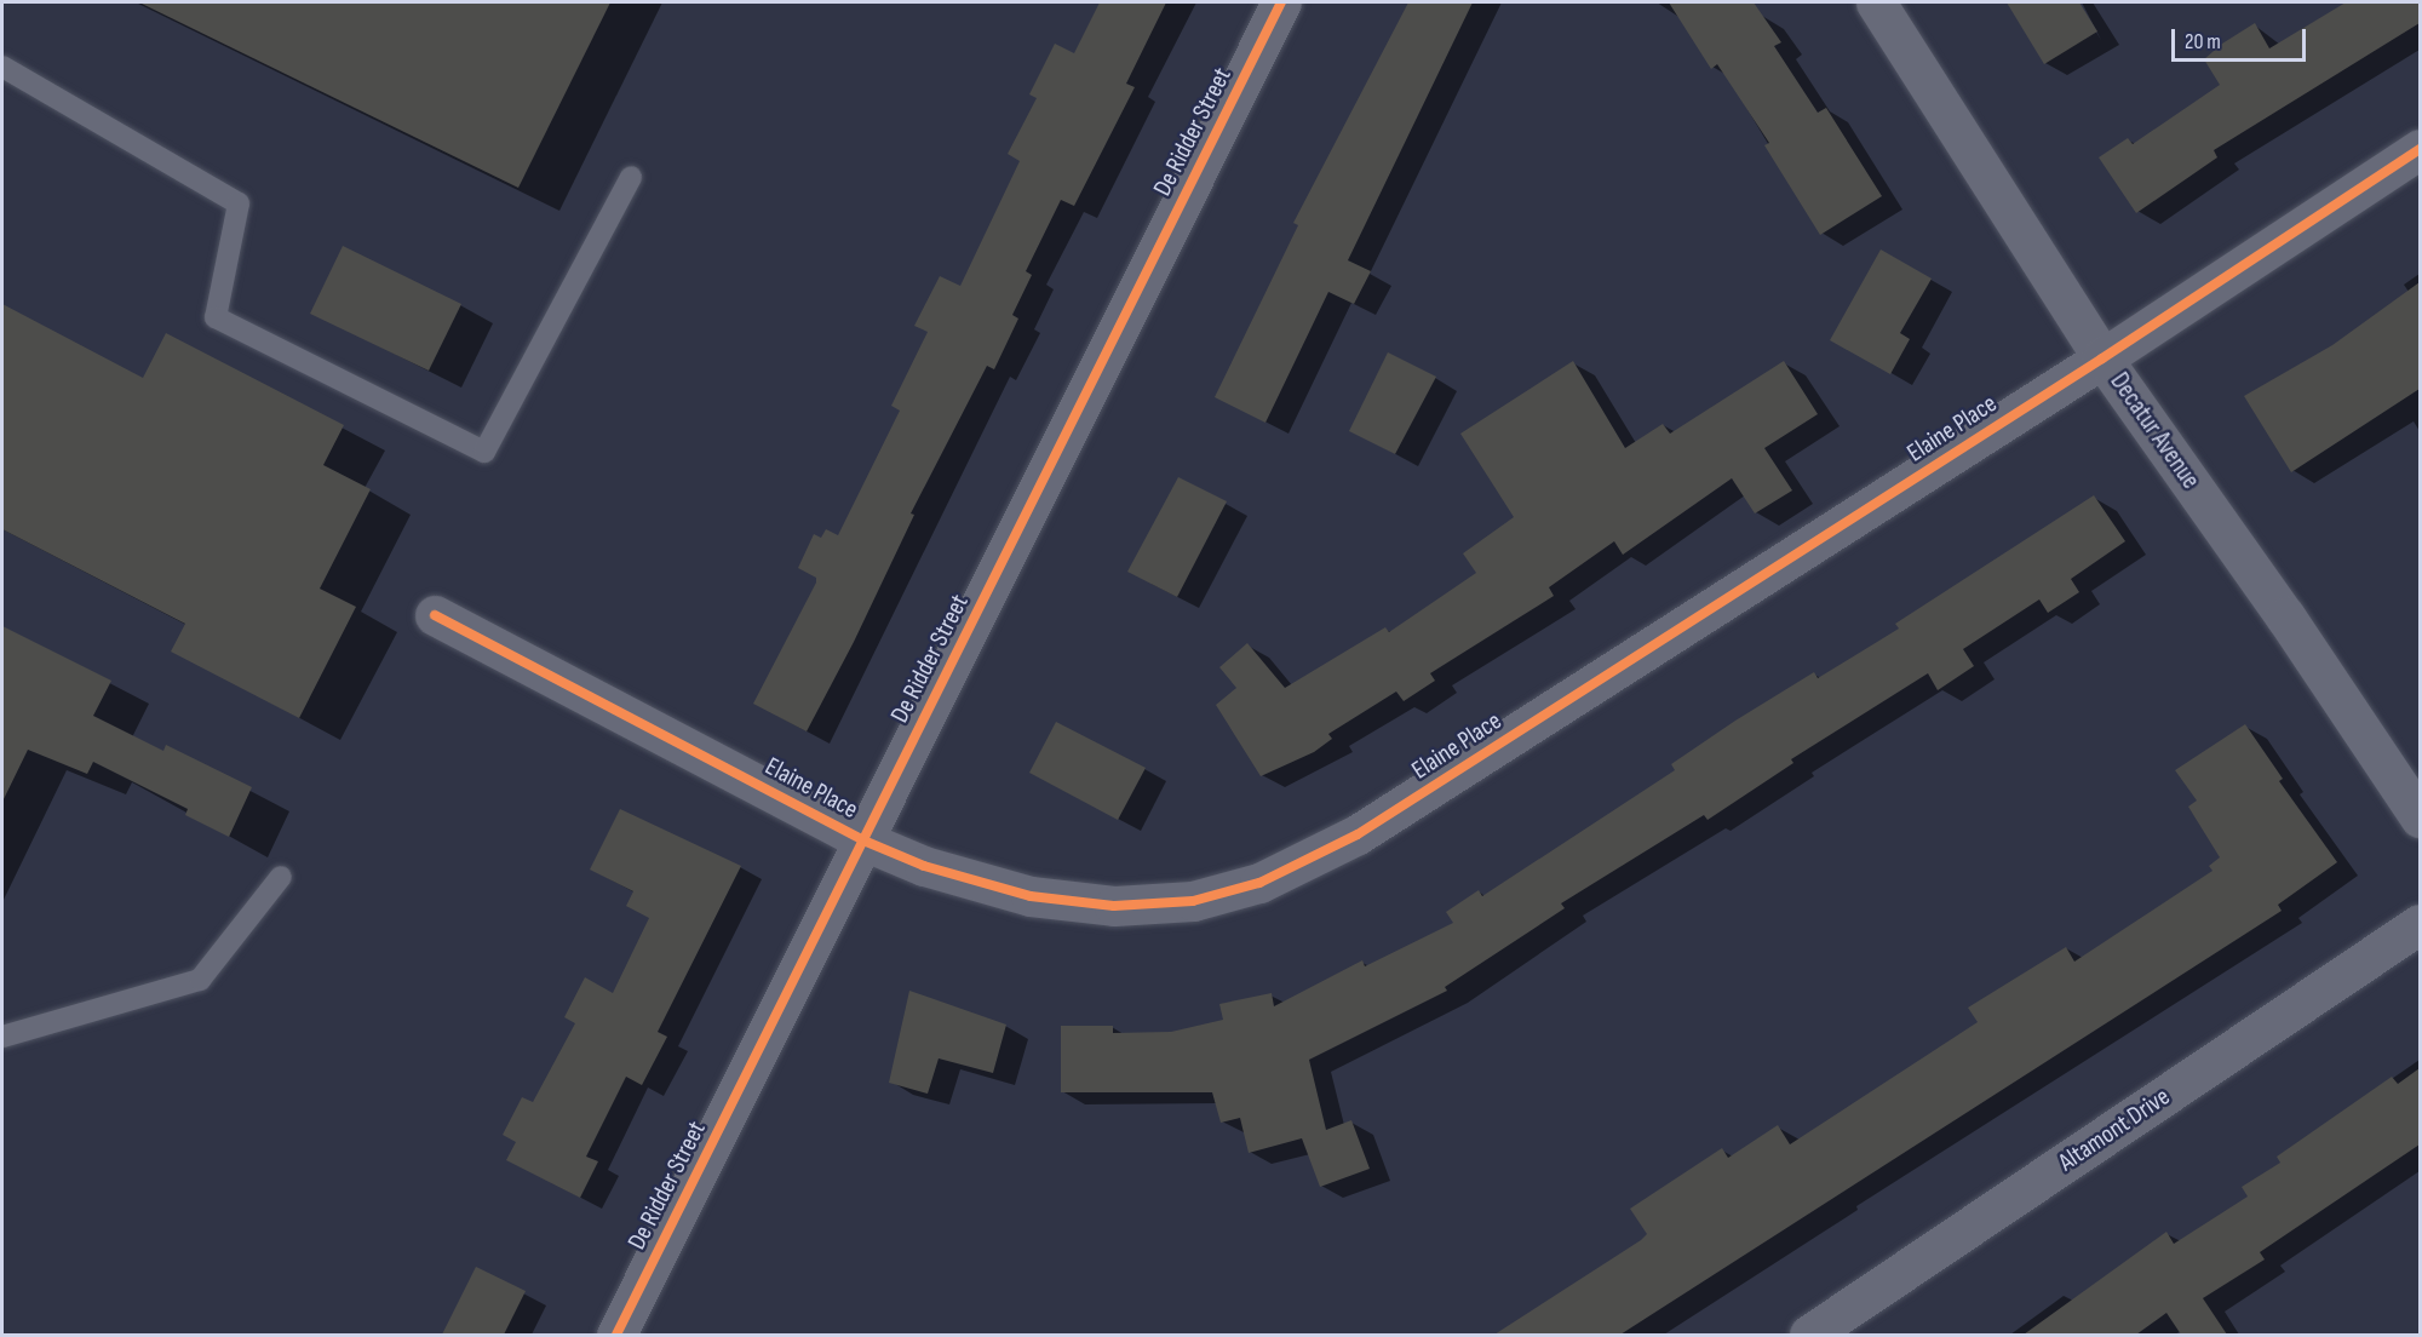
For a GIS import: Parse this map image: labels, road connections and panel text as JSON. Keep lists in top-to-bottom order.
{
  "streets": {
    "street": [
      "De Ridder Street",
      "Elaine Place",
      "Decatur Avenue",
      "Altamont Drive"
    ]
  },
  "crossings": [
    ["De Ridder Street", "Elaine Place"],
    ["Elaine Place", "Decatur Avenue"]
  ],
  "scale_bar": "20 m"
}
